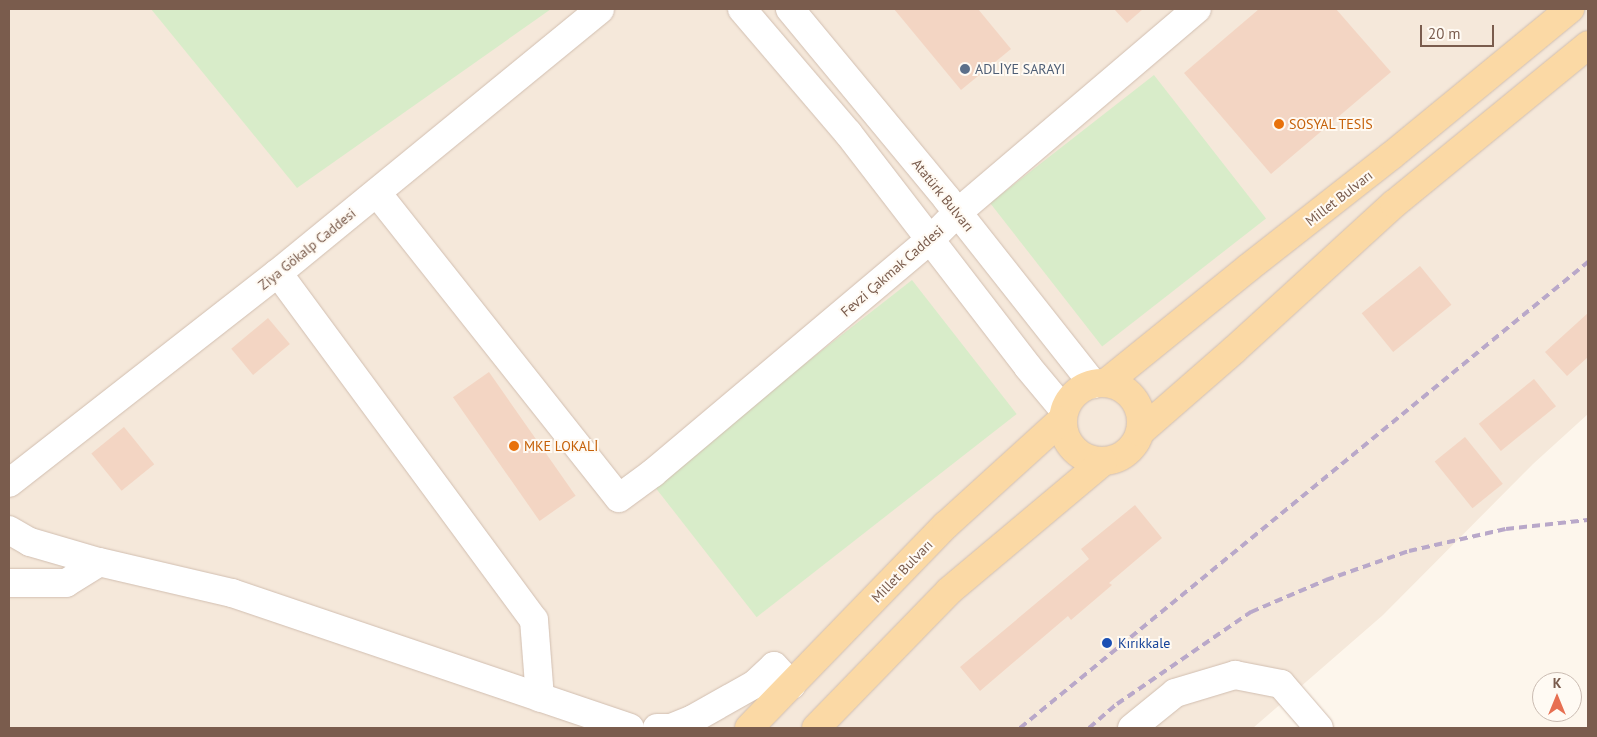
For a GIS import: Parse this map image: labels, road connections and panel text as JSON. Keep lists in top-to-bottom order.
{
  "streets": {
    "main road": ["Millet Bulvarı"],
    "street": ["Atatürk Bulvarı", "Ziya Gökalp Caddesi", "Fevzi Çakmak Caddesi"]
  },
  "crossings": [
    ["Atatürk Bulvarı", "Millet Bulvarı"],
    ["Atatürk Bulvarı", "Fevzi Çakmak Caddesi"],
    ["Ziya Gökalp Caddesi", "Fevzi Çakmak Caddesi"]
  ],
  "places": [
    "ADLİYE SARAYI",
    "SOSYAL TESİS",
    "MKE LOKALİ",
    "Kırıkkale"
  ],
  "scale_bar": "20 m",
  "north": "top"
}
